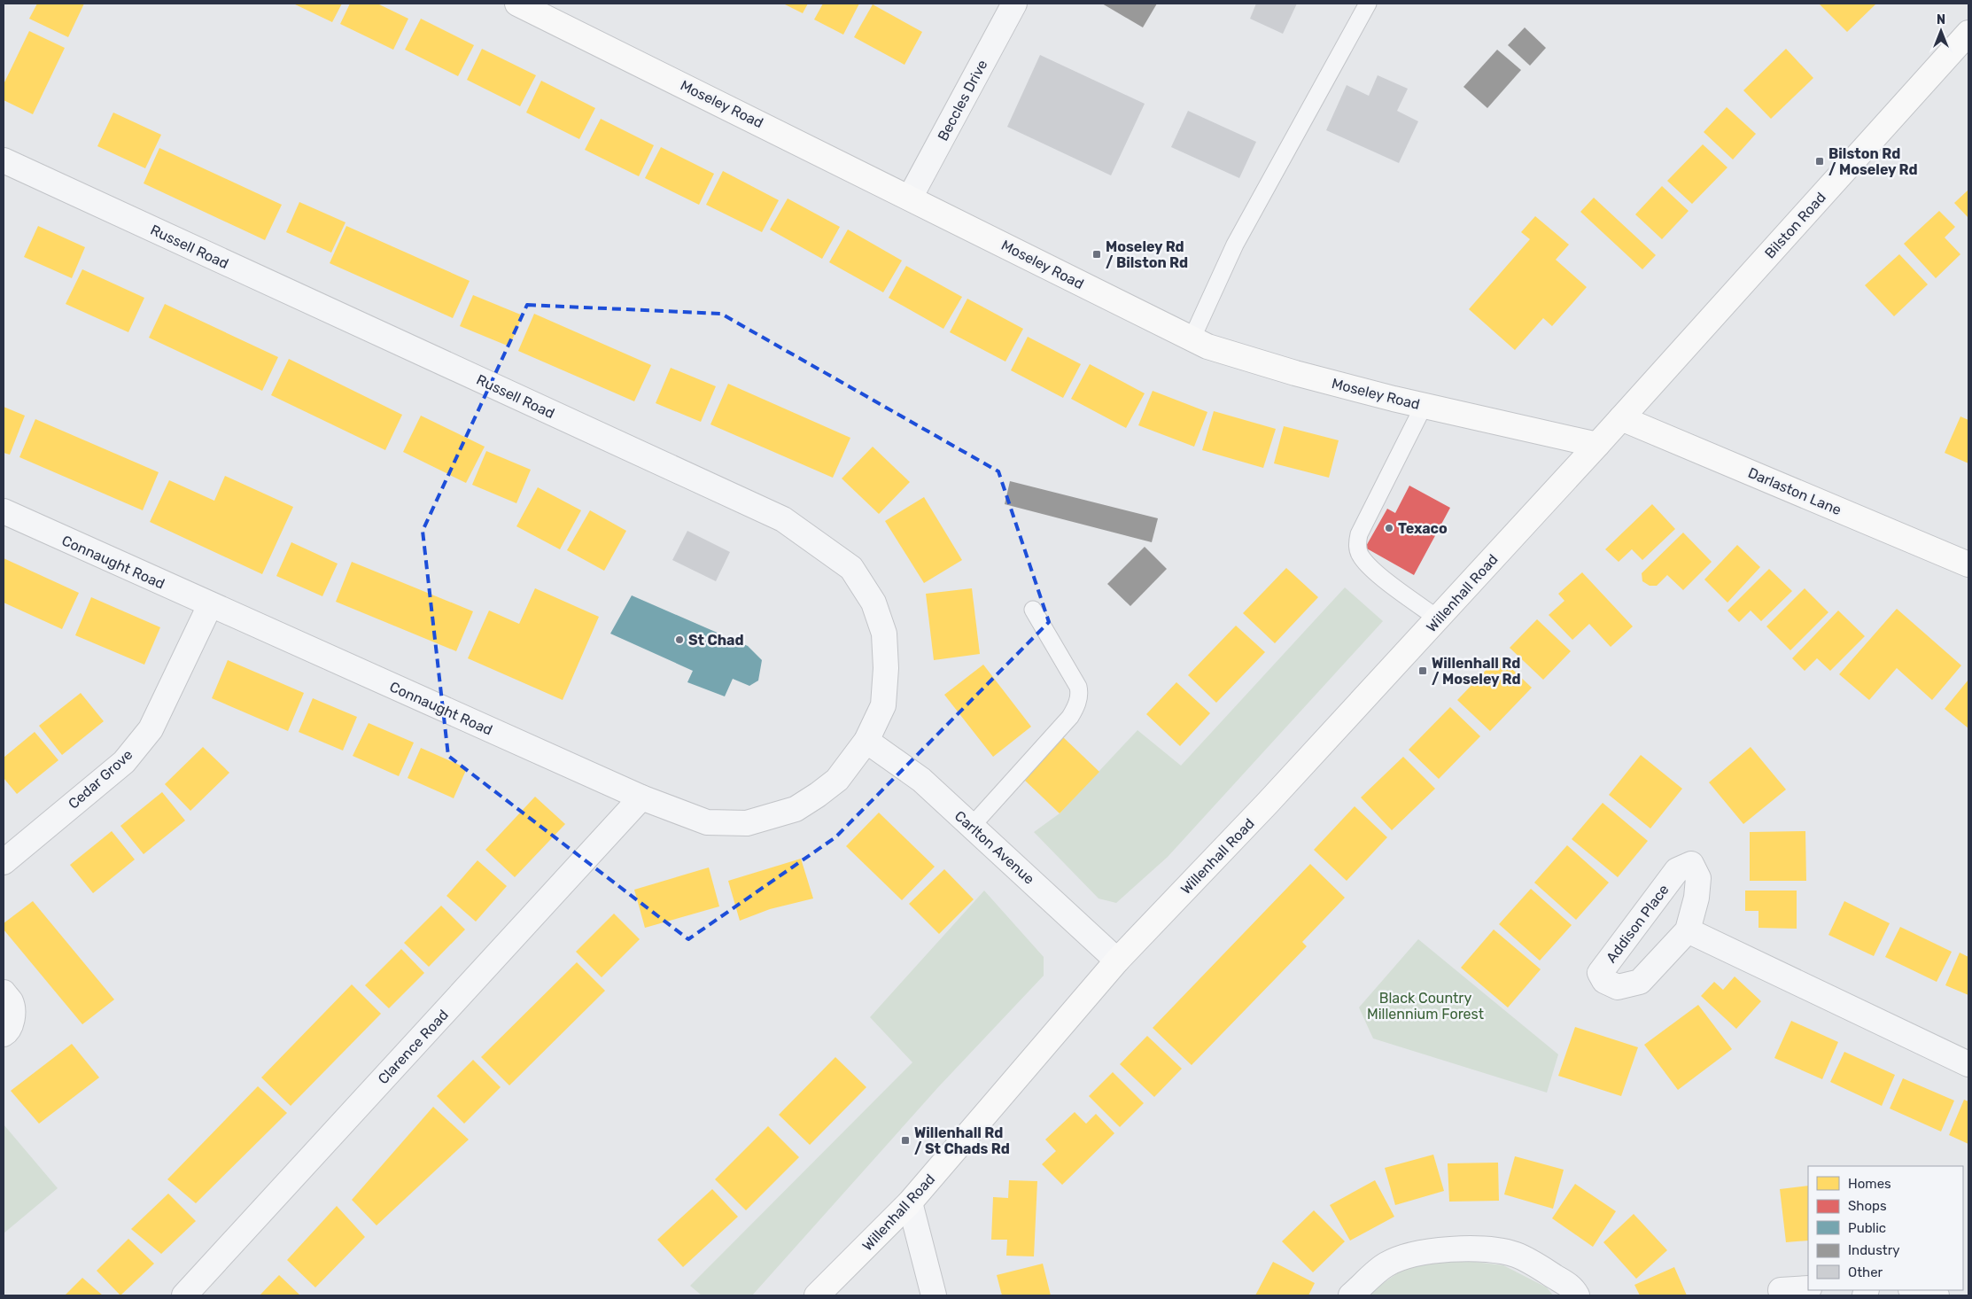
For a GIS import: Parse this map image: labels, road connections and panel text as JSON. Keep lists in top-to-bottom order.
{
  "streets": {
    "main road": [
      "Moseley Road",
      "Bilston Road",
      "Darlaston Lane",
      "Willenhall Road"
    ],
    "street": [
      "Beccles Drive",
      "Russell Road",
      "Connaught Road",
      "Cedar Grove",
      "Carlton Avenue",
      "Addison Place",
      "Clarence Road"
    ]
  },
  "crossings": [
    ["Beccles Drive", "Moseley Road"],
    ["Moseley Road", "Willenhall Road"],
    ["Bilston Road", "Darlaston Lane"],
    ["Bilston Road", "Willenhall Road"],
    ["Russell Road", "Connaught Road"],
    ["Russell Road", "Carlton Avenue"],
    ["Darlaston Lane", "Willenhall Road"],
    ["Connaught Road", "Cedar Grove"],
    ["Connaught Road", "Carlton Avenue"],
    ["Connaught Road", "Clarence Road"],
    ["Willenhall Road", "Carlton Avenue"]
  ],
  "parks": ["Black Country Millennium Forest"],
  "places": {
    "transit": [
      "Bilston Rd / Moseley Rd",
      "Moseley Rd / Bilston Rd",
      "Willenhall Rd / Moseley Rd",
      "Willenhall Rd / St Chads Rd"
    ],
    "other": ["Texaco", "St Chad"]
  },
  "legend": [
    "Homes",
    "Shops",
    "Public",
    "Industry",
    "Other"
  ],
  "north": "top"
}
